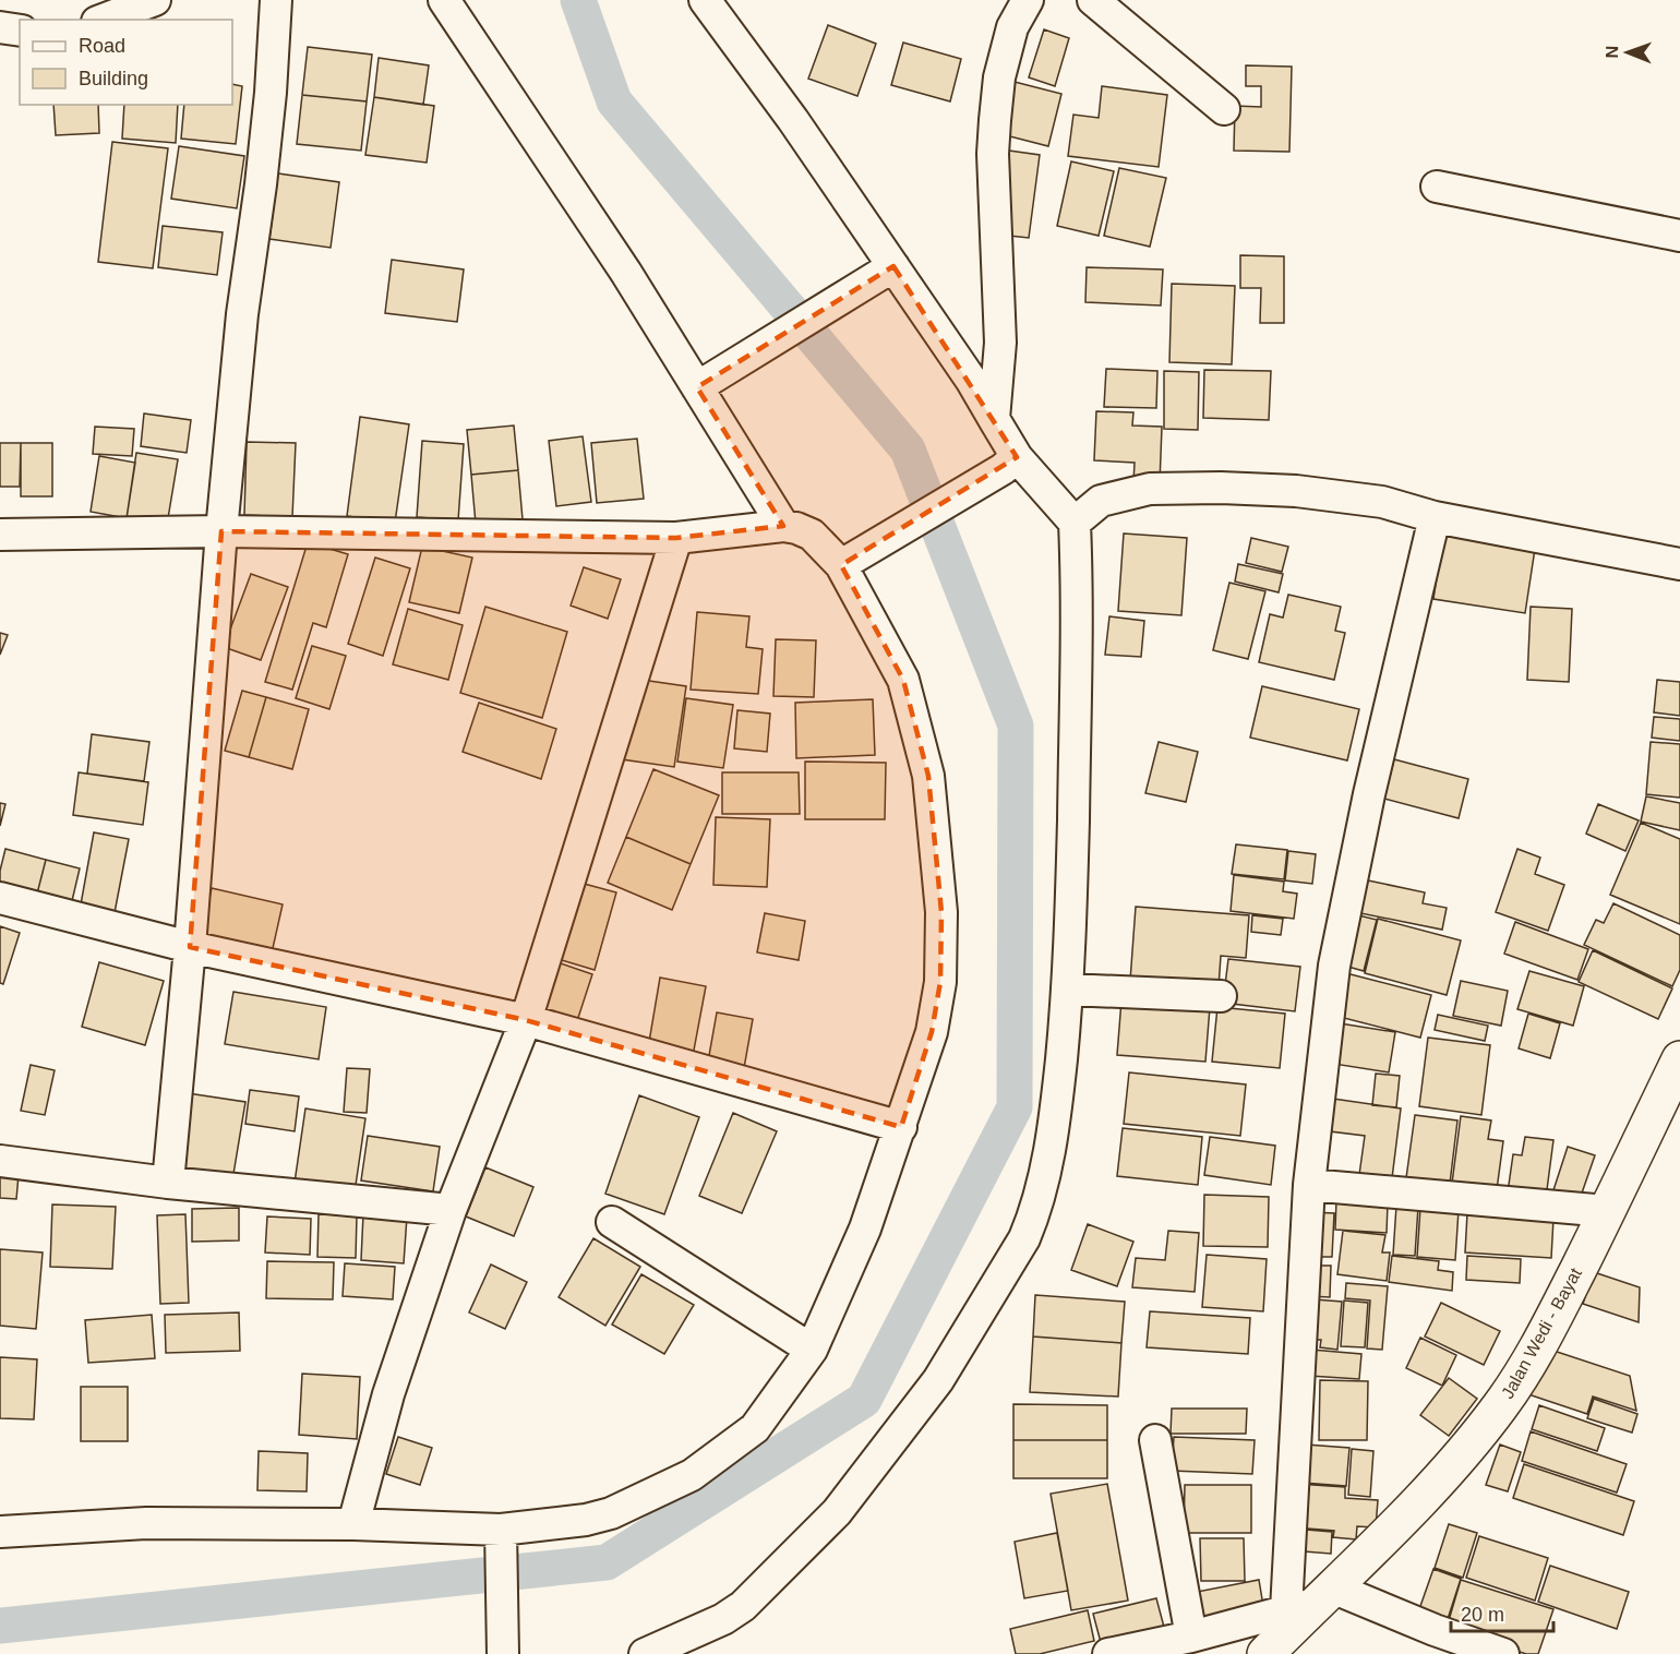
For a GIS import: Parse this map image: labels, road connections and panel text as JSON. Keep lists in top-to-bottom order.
{
  "streets": {
    "main road": ["Jalan Wedi - Bayat"]
  },
  "legend": ["Road", "Building"],
  "scale_bar": "20 m",
  "north": "left"
}
